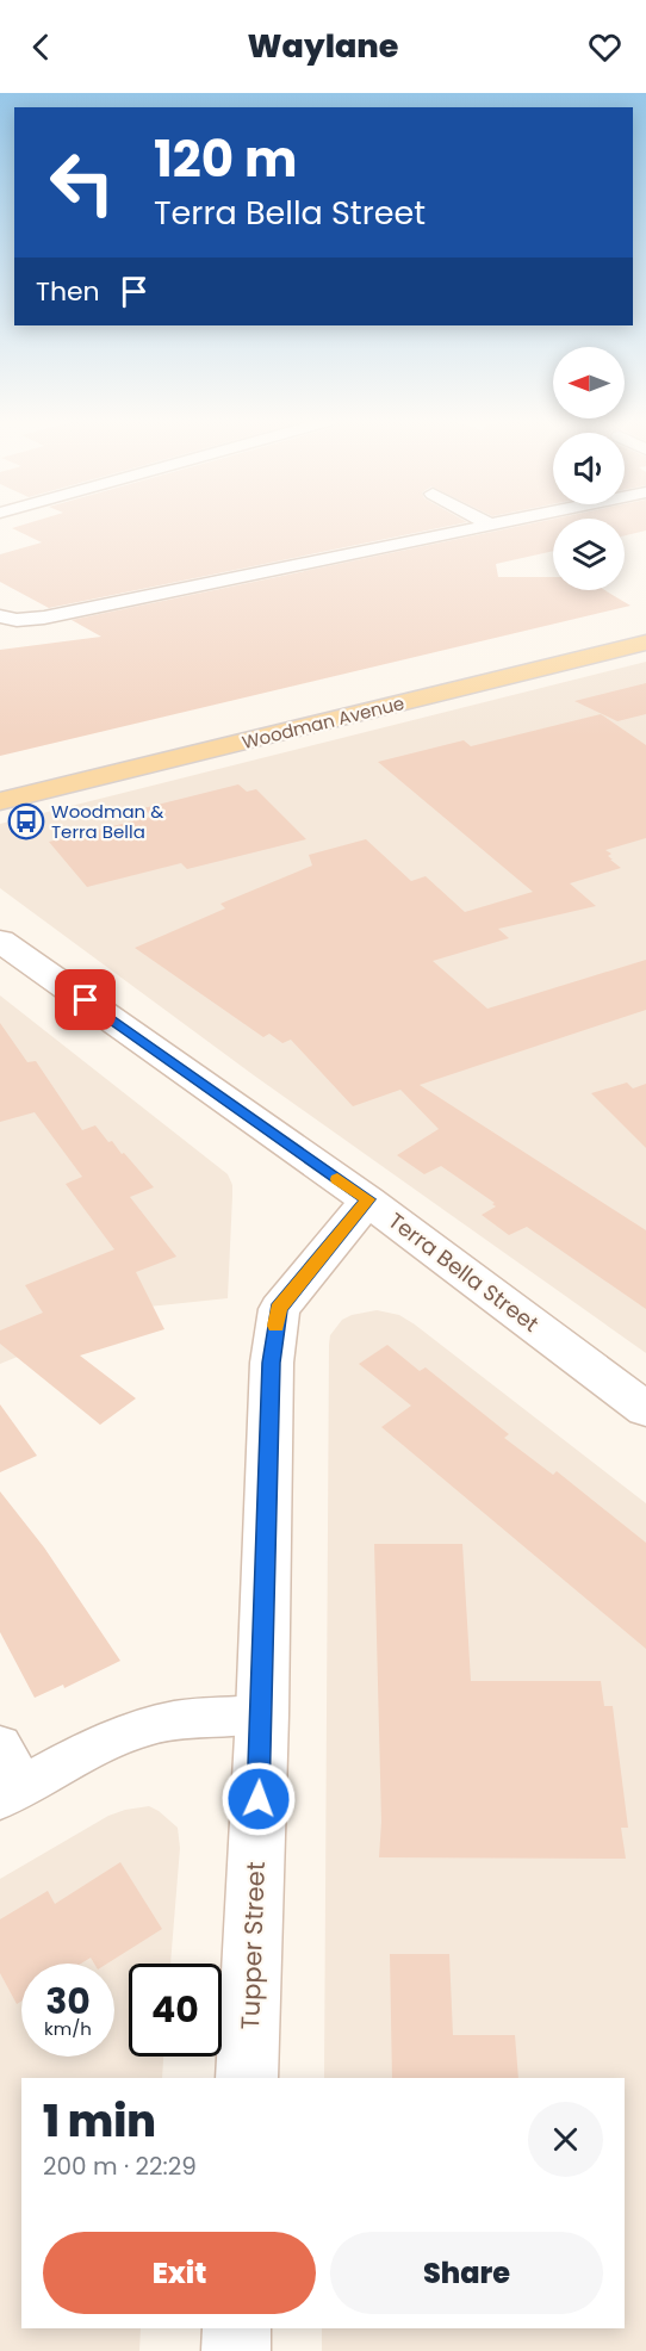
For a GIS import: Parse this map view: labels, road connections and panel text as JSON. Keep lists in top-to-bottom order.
{
  "streets": {
    "main road": ["Woodman Avenue", "Terra Bella Street", "Tupper Street"]
  },
  "crossings": [
    ["Terra Bella Street", "Tupper Street"]
  ],
  "places": {
    "bus stop": ["Woodman & Terra Bella"]
  },
  "north": "left",
  "page": {
    "header": "Waylane",
    "turn": ["120 m", "Terra Bella Street"],
    "then": "Then",
    "speed": "30 km/h",
    "limit": "40",
    "heading": ["1 min", "200 m · 22:29"],
    "buttons": ["Exit", "Share"]
  }
}
